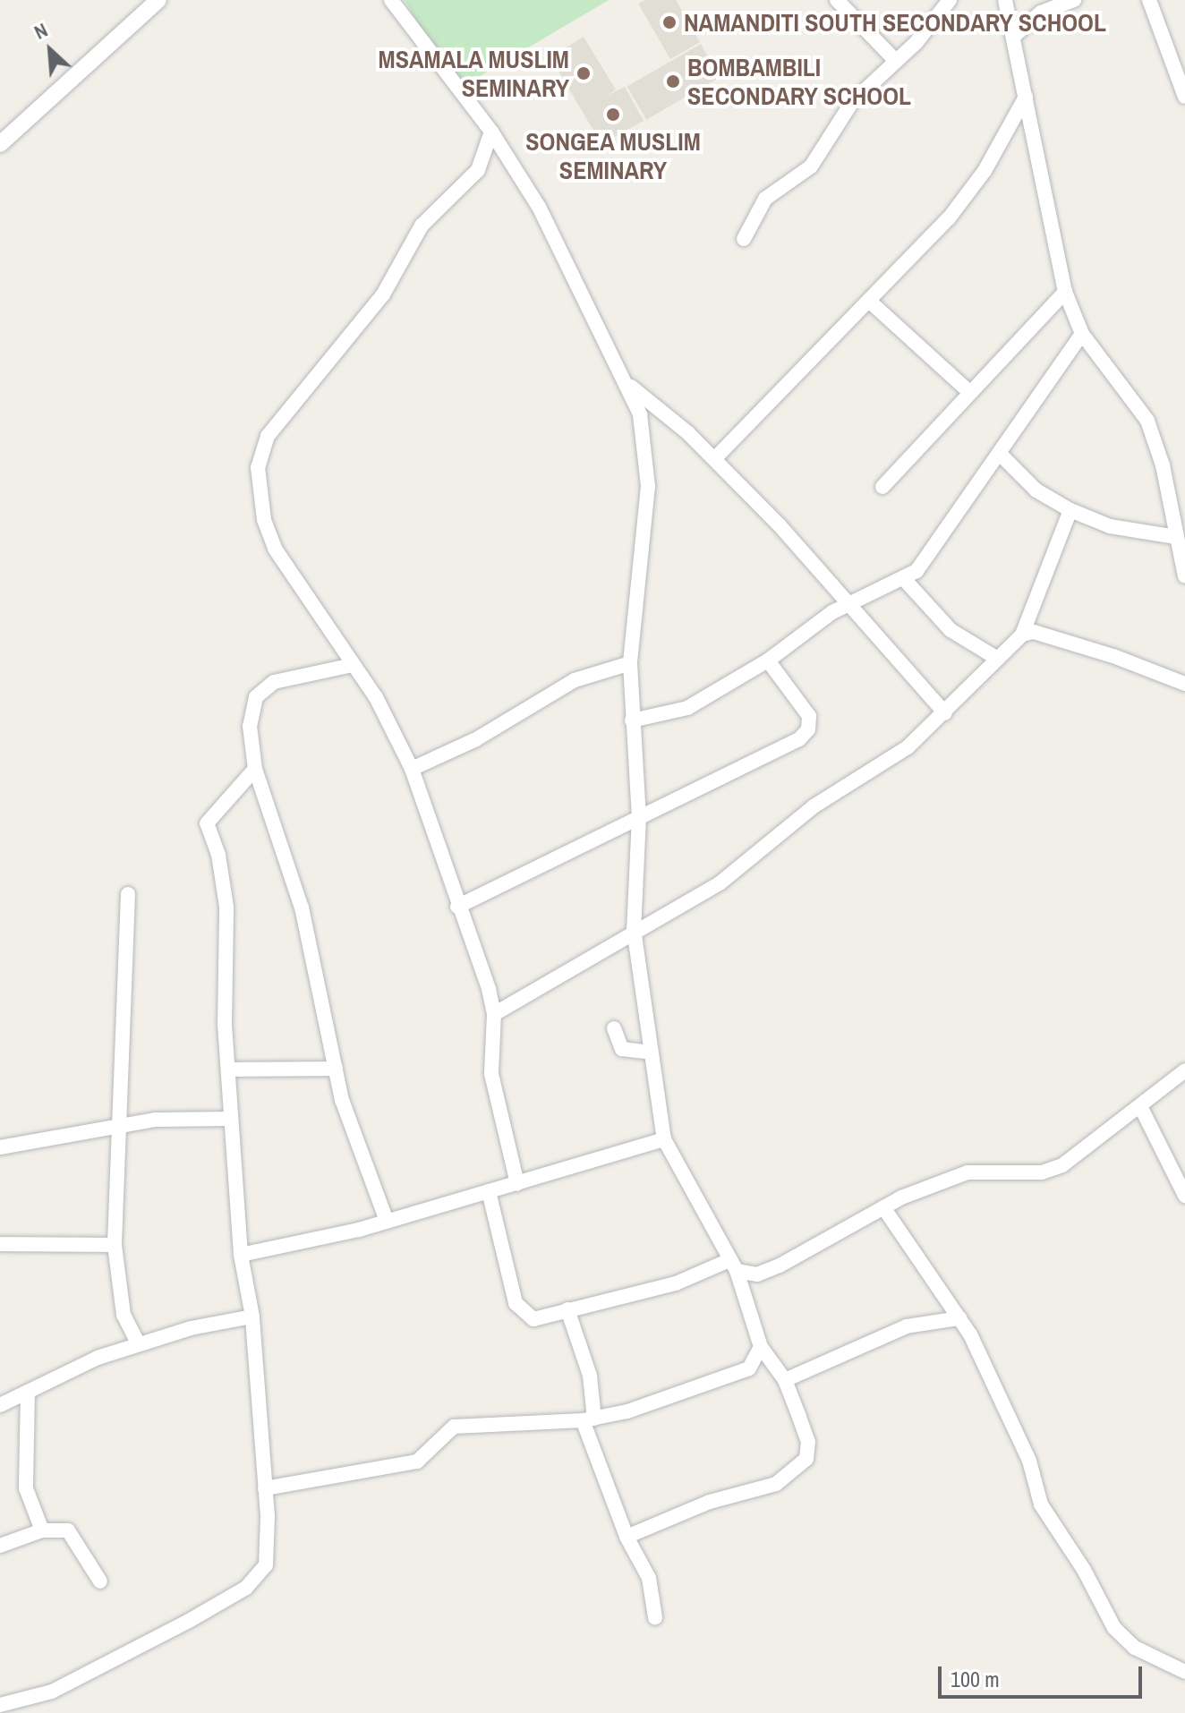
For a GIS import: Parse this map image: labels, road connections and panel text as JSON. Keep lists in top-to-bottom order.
{
  "places": [
    "NAMANDITI SOUTH SECONDARY SCHOOL",
    "MSAMALA MUSLIM SEMINARY",
    "BOMBAMBILI SECONDARY SCHOOL",
    "SONGEA MUSLIM SEMINARY"
  ],
  "scale_bar": "100 m",
  "north": "top left"
}
